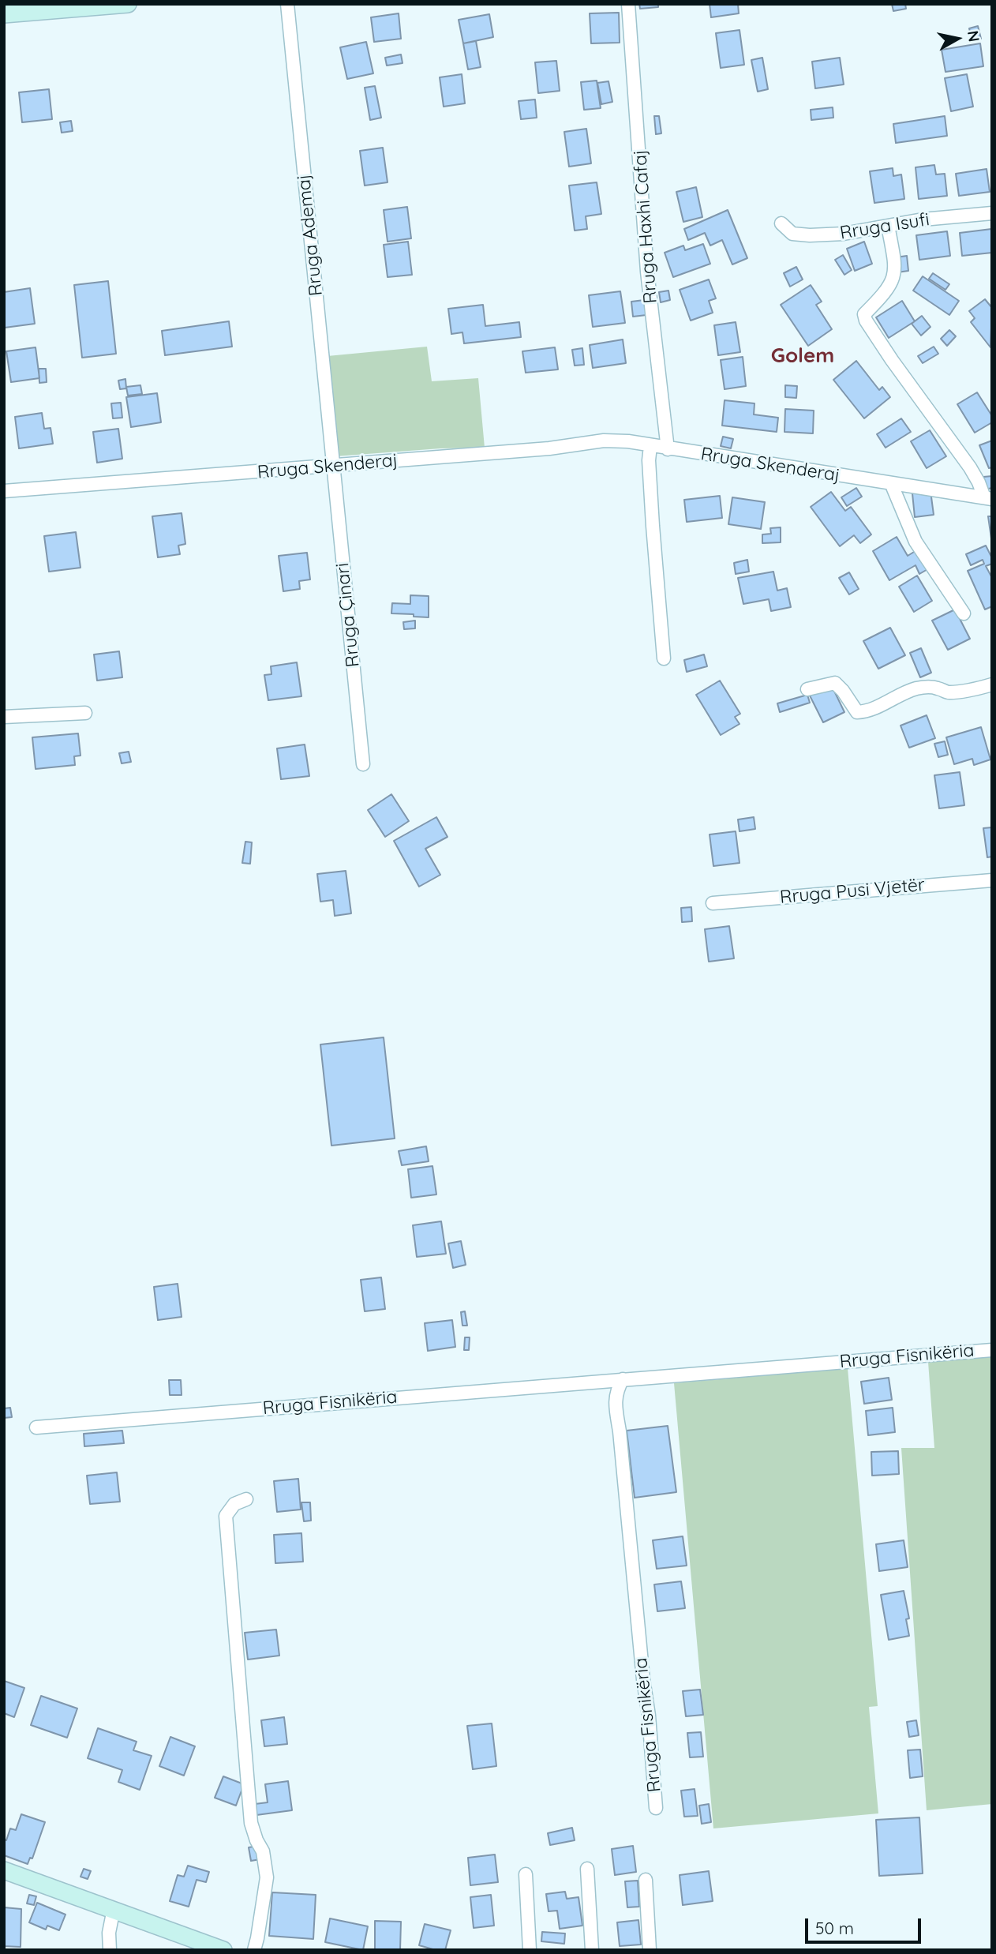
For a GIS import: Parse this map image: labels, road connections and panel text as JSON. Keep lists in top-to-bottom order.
{
  "streets": {
    "street": [
      "Rruga Haxhi Cafaj",
      "Rruga Isufi",
      "Rruga Ademaj",
      "Rruga Skenderaj",
      "Rruga Çinari",
      "Rruga Pusi Vjetër",
      "Rruga Fisnikëria"
    ]
  },
  "crossings": [
    ["Rruga Haxhi Cafaj", "Rruga Skenderaj"],
    ["Rruga Ademaj", "Rruga Skenderaj"],
    ["Rruga Ademaj", "Rruga Çinari"],
    ["Rruga Skenderaj", "Rruga Çinari"]
  ],
  "districts": ["Golem"],
  "scale_bar": "50 m",
  "north": "right"
}
